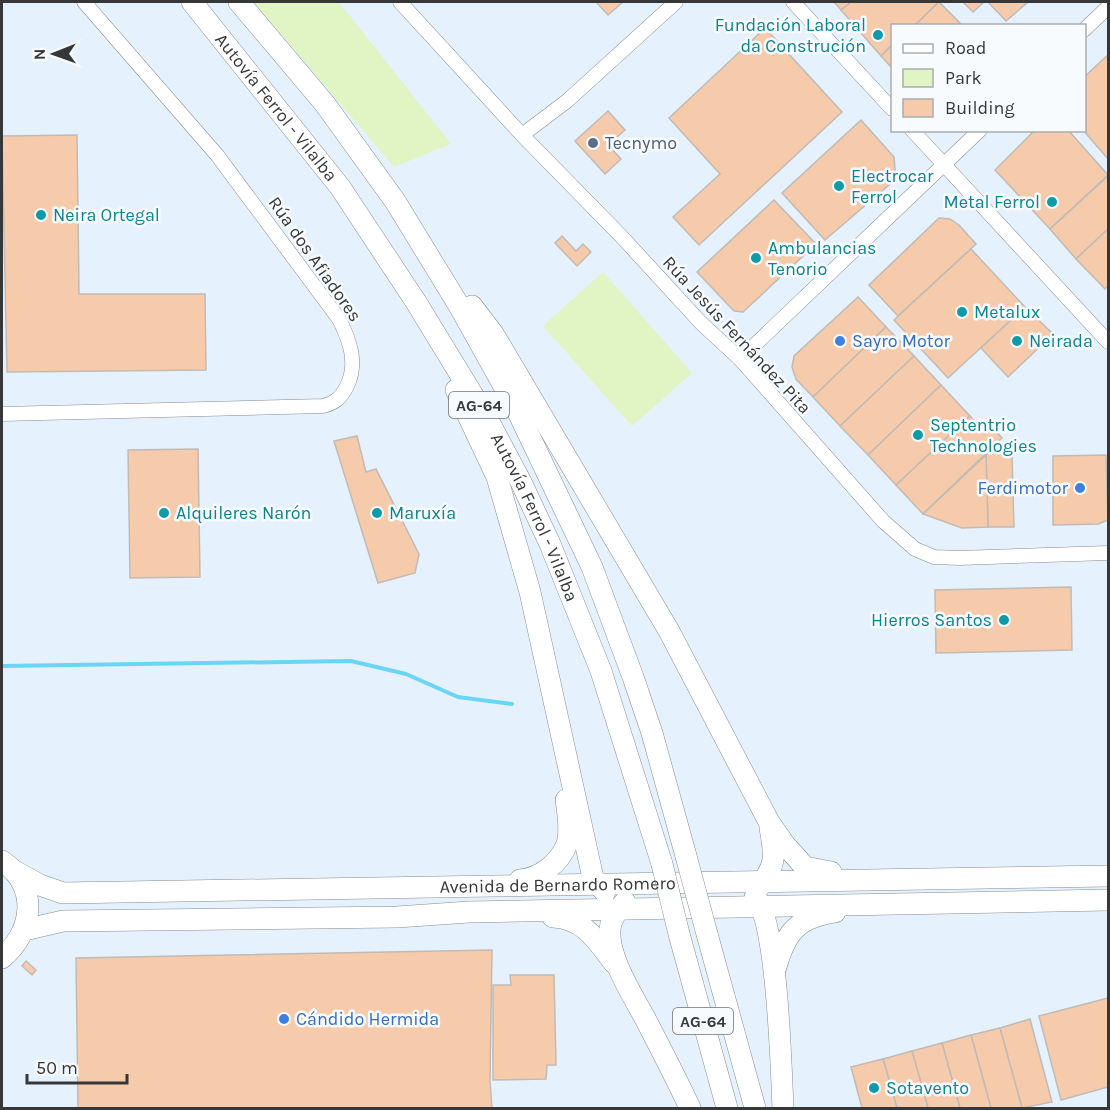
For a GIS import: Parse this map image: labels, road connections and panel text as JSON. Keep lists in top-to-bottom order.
{
  "streets": {
    "highway": ["Autovía Ferrol - Vilalba", "AG-64", "Avenida de Bernardo Romero"],
    "street": ["Rúa dos Afiadores", "Rúa Jesús Fernández Pita"]
  },
  "places": [
    "Fundación Laboral da Construción",
    "Tecnymo",
    "Electrocar Ferrol",
    "Metal Ferrol",
    "Neira Ortegal",
    "Ambulancias Tenorio",
    "Metalux",
    "Sayro Motor",
    "Neirada",
    "Septentrio Technologies",
    "Ferdimotor",
    "Alquileres Narón",
    "Maruxía",
    "Hierros Santos",
    "Cándido Hermida",
    "Sotavento"
  ],
  "legend": ["Road", "Park", "Building"],
  "scale_bar": "50 m",
  "north": "left"
}
